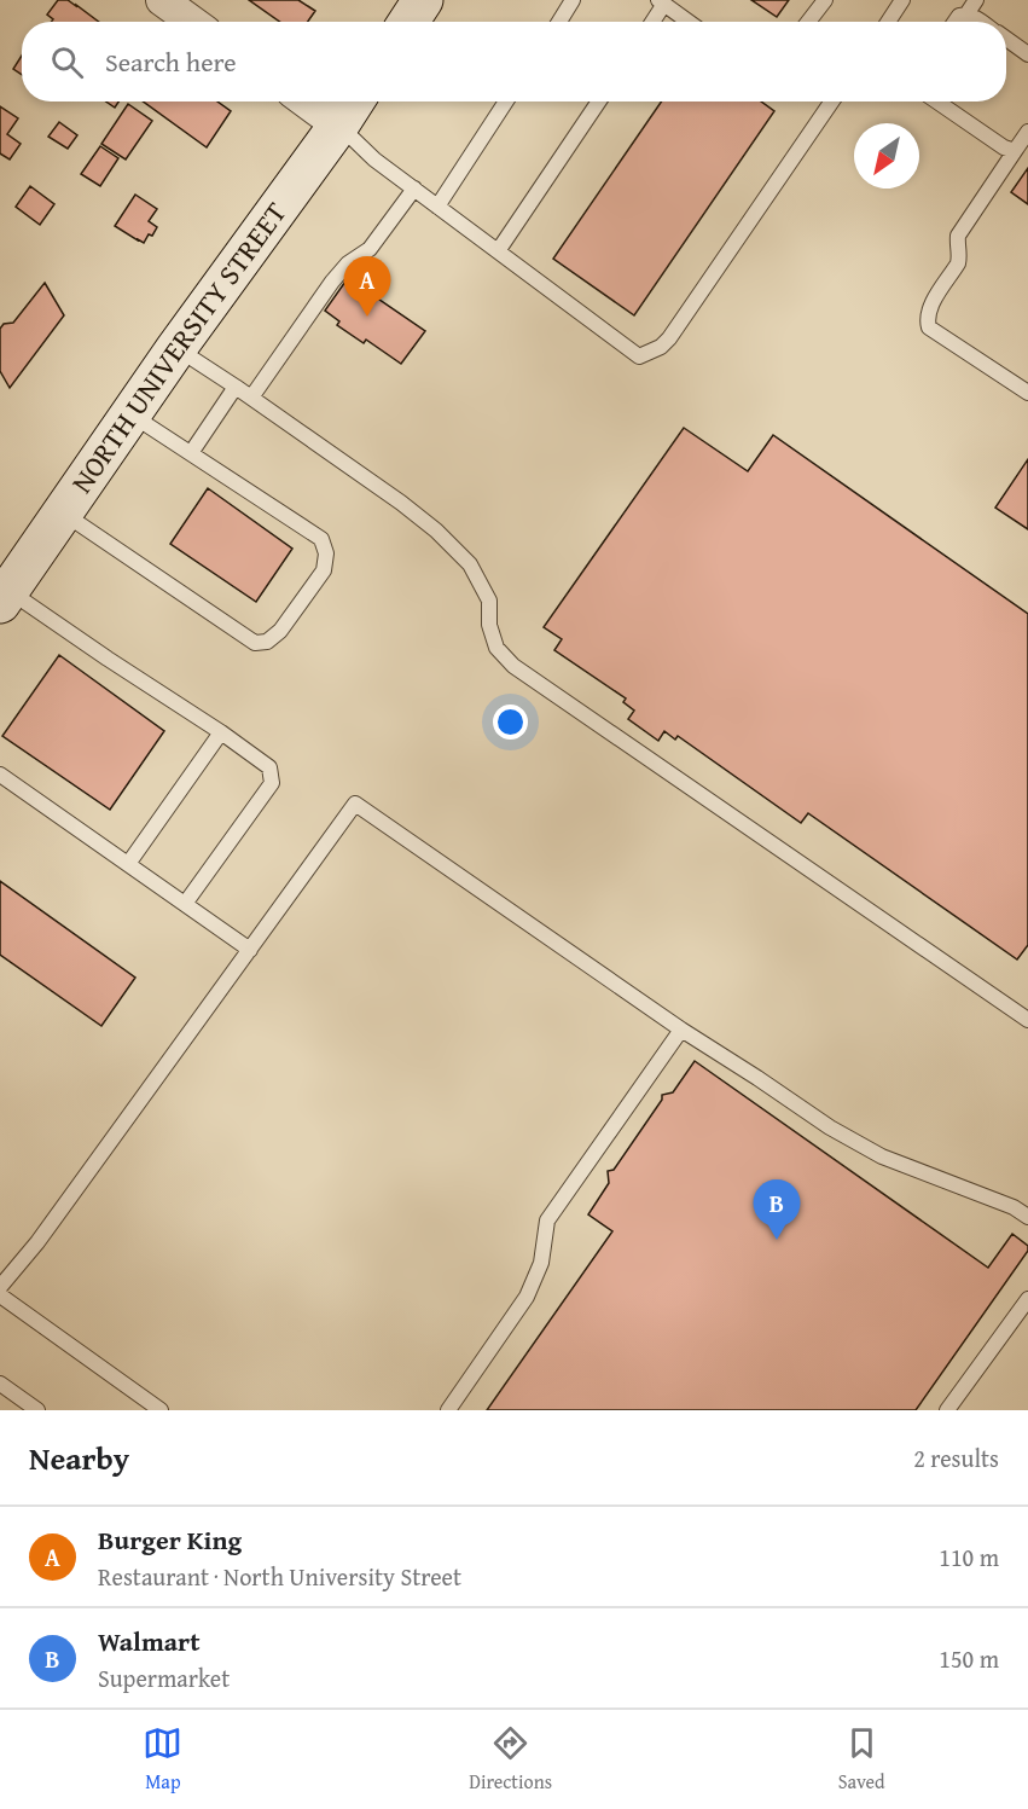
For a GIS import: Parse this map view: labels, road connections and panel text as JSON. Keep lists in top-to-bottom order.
{
  "streets": {
    "main road": ["NORTH UNIVERSITY STREET"]
  },
  "north": "bottom left",
  "page": {
    "search": "Search here",
    "pins": ["A", "B"],
    "heading": ["Nearby", "2 results"],
    "list": [
      {
        "mark": "A",
        "name": "Burger King",
        "note": "Restaurant · North University Street",
        "value": "110 m"
      },
      {
        "mark": "B",
        "name": "Walmart",
        "note": "Supermarket",
        "value": "150 m"
      }
    ],
    "nav": ["Map", "Directions", "Saved"]
  }
}
